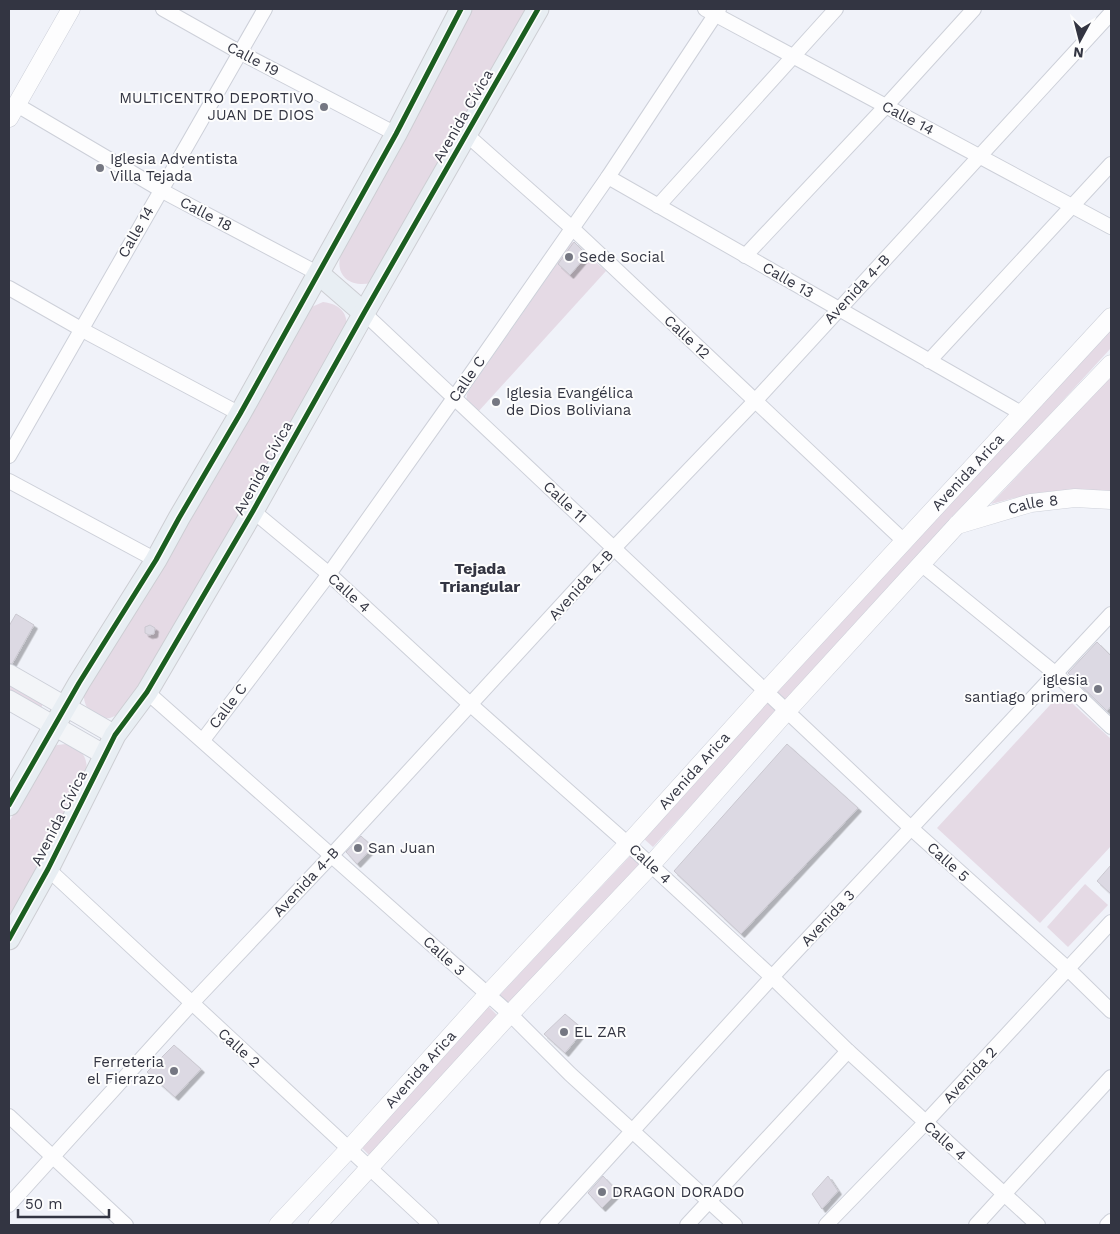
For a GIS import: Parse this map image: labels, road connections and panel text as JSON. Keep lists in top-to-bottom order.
{
  "streets": {
    "main road": ["Avenida Cívica"],
    "street": [
      "Calle 19",
      "Calle 14",
      "Calle 18",
      "Calle 13",
      "Avenida 4-B",
      "Calle 12",
      "Calle C",
      "Avenida Arica",
      "Calle 11",
      "Calle 8",
      "Calle 4",
      "Calle 5",
      "Avenida 3",
      "Calle 3",
      "Calle 2",
      "Avenida 2"
    ]
  },
  "crossings": [
    ["Calle 19", "Calle 14"],
    ["Avenida Cívica", "Calle 12"],
    ["Avenida Cívica", "Calle 11"],
    ["Avenida Cívica", "Calle 4"],
    ["Avenida Cívica", "Calle 3"],
    ["Avenida Cívica", "Calle 2"],
    ["Calle 14", "Calle 18"],
    ["Calle 14", "Avenida 4-B"],
    ["Calle 14", "Calle C"],
    ["Calle 13", "Avenida 4-B"],
    ["Calle 13", "Calle C"],
    ["Calle 13", "Avenida Arica"],
    ["Avenida 4-B", "Calle 12"],
    ["Avenida 4-B", "Calle 11"],
    ["Avenida 4-B", "Calle 4"],
    ["Avenida 4-B", "Calle 3"],
    ["Avenida 4-B", "Calle 2"],
    ["Calle 12", "Calle C"],
    ["Calle 12", "Avenida Arica"],
    ["Calle C", "Calle 11"],
    ["Calle C", "Calle 4"],
    ["Calle C", "Calle 3"],
    ["Avenida Arica", "Calle 11"],
    ["Avenida Arica", "Calle 8"],
    ["Avenida Arica", "Calle 4"],
    ["Avenida Arica", "Calle 5"],
    ["Avenida Arica", "Calle 3"],
    ["Avenida Arica", "Calle 2"],
    ["Calle 11", "Calle 5"],
    ["Calle 4", "Avenida 3"],
    ["Calle 4", "Avenida 2"],
    ["Calle 5", "Avenida 3"],
    ["Calle 5", "Avenida 2"],
    ["Avenida 3", "Calle 3"]
  ],
  "districts": ["Tejada Triangular"],
  "places": [
    "MULTICENTRO DEPORTIVO JUAN DE DIOS",
    "Iglesia Adventista Villa Tejada",
    "Sede Social",
    "Iglesia Evangélica de Dios Boliviana",
    "iglesia santiago primero",
    "San Juan",
    "EL ZAR",
    "Ferreteria el Fierrazo",
    "DRAGON DORADO"
  ],
  "scale_bar": "50 m",
  "north": "bottom"
}
